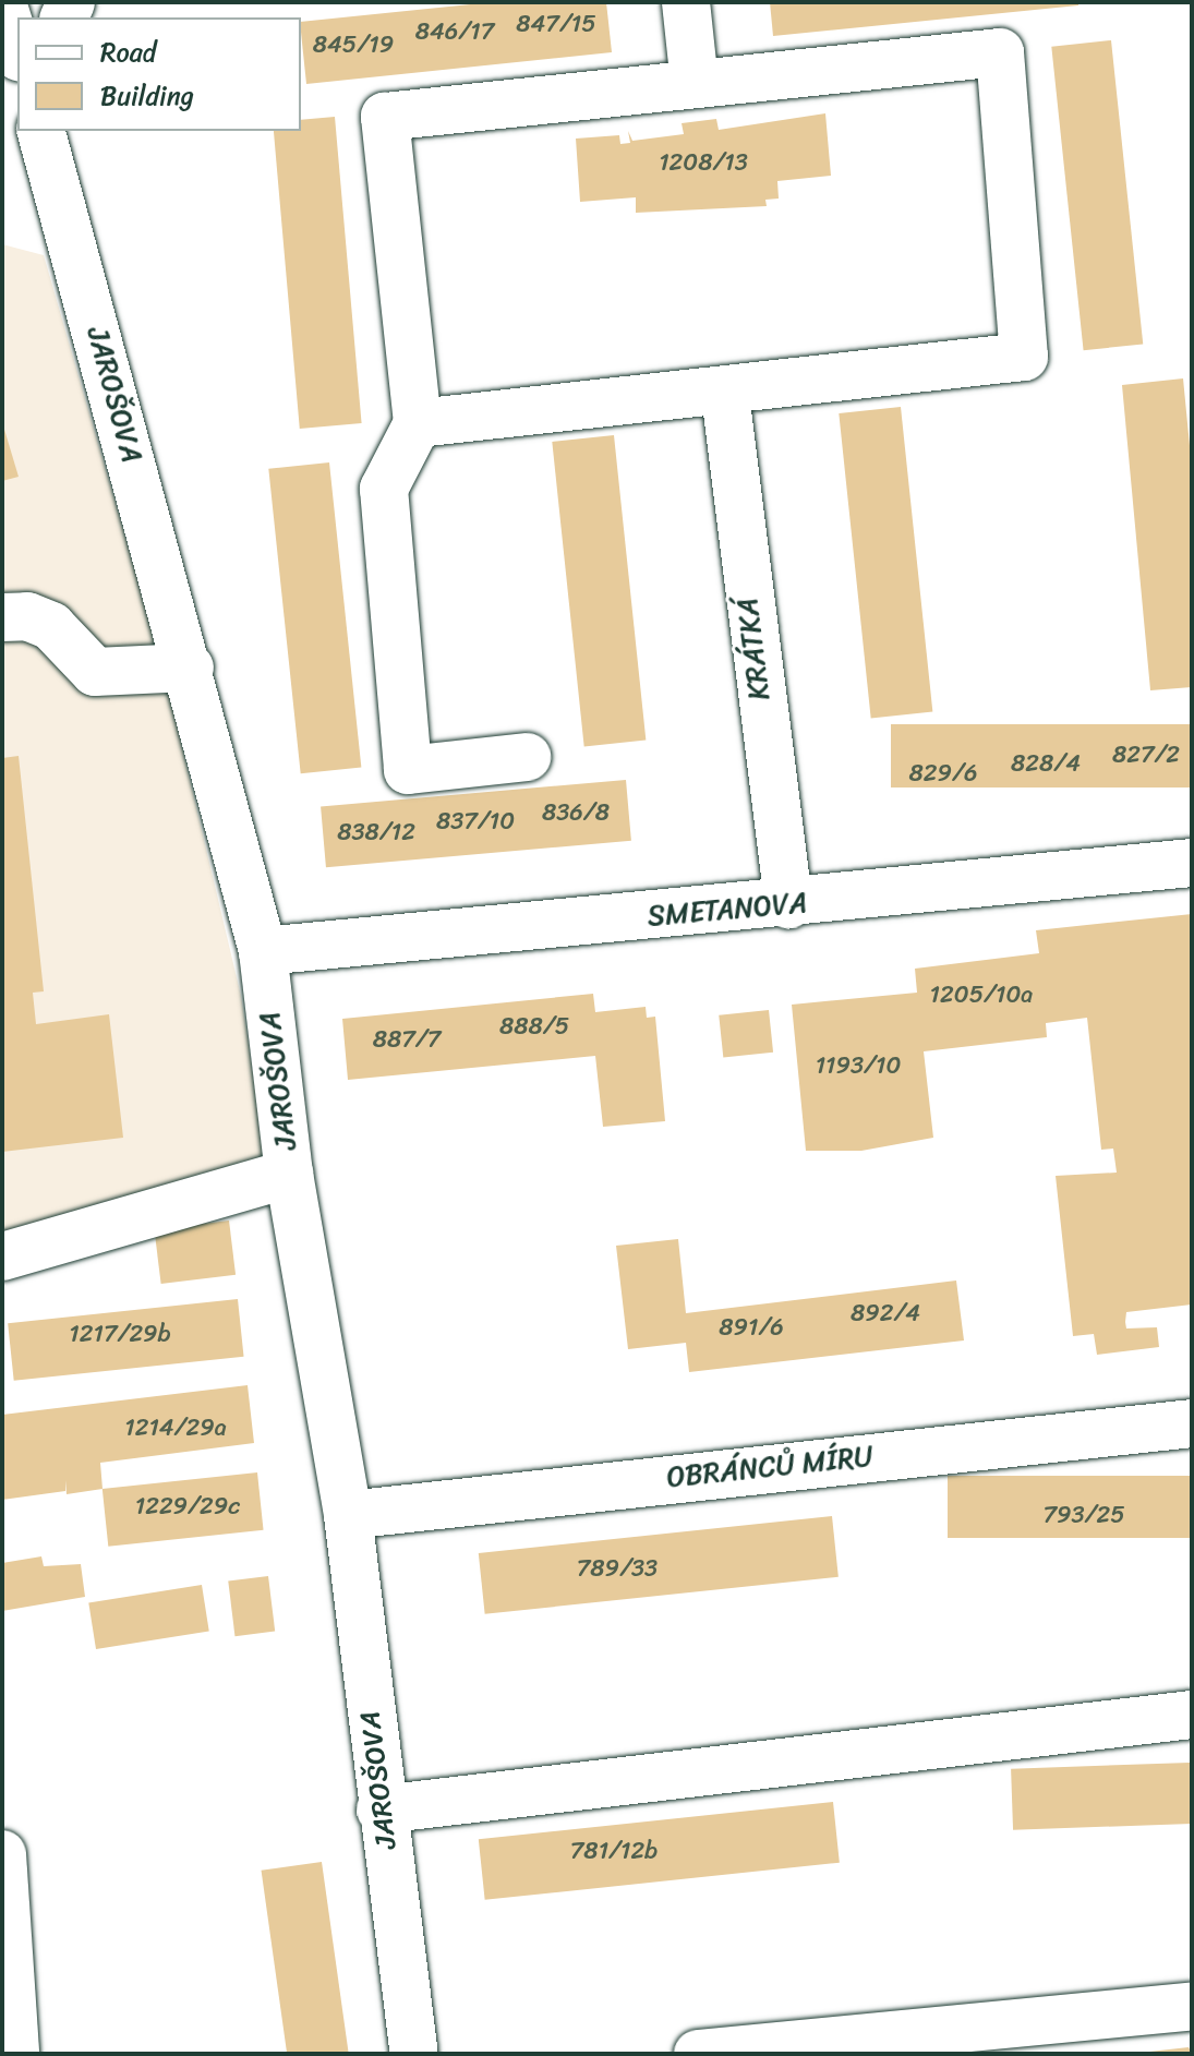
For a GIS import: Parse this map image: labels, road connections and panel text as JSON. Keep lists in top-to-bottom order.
{
  "streets": {
    "street": [
      "JAROŠOVA",
      "KRÁTKÁ",
      "SMETANOVA",
      "OBRÁNCŮ MÍRU"
    ]
  },
  "crossings": [
    ["JAROŠOVA", "SMETANOVA"],
    ["JAROŠOVA", "OBRÁNCŮ MÍRU"],
    ["KRÁTKÁ", "SMETANOVA"]
  ],
  "house_numbers": [
    "847/15",
    "846/17",
    "845/19",
    "1208/13",
    "827/2",
    "828/4",
    "829/6",
    "836/8",
    "837/10",
    "838/12",
    "1205/10a",
    "888/5",
    "887/7",
    "1193/10",
    "892/4",
    "891/6",
    "1217/29b",
    "1214/29a",
    "1229/29c",
    "793/25",
    "789/33",
    "781/12b"
  ],
  "legend": ["Road", "Building"]
}
